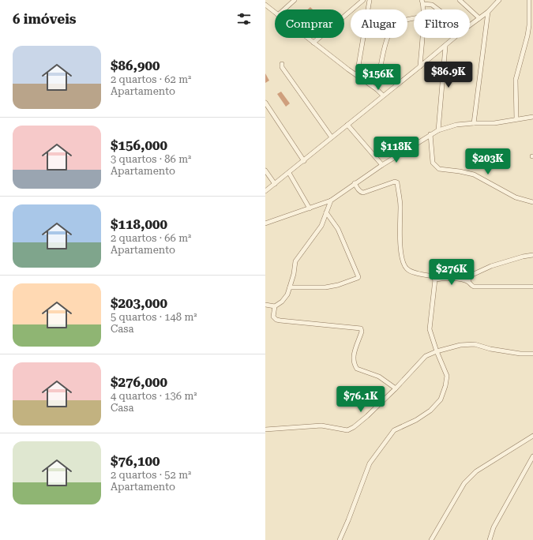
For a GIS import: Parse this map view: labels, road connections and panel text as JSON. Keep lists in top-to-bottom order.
{
  "page": {
    "heading": "6 imóveis",
    "chip": ["Comprar", "Alugar", "Filtros"],
    "list": [
      {
        "name": "$86,900",
        "note": "2 quartos · 62 m² · Apartamento"
      },
      {
        "name": "$156,000",
        "note": "3 quartos · 86 m² · Apartamento"
      },
      {
        "name": "$118,000",
        "note": "2 quartos · 66 m² · Apartamento"
      },
      {
        "name": "$203,000",
        "note": "5 quartos · 148 m² · Casa"
      },
      {
        "name": "$276,000",
        "note": "4 quartos · 136 m² · Casa"
      },
      {
        "name": "$76,100",
        "note": "2 quartos · 52 m² · Apartamento"
      }
    ],
    "price": [
      "$86.9K",
      "$156K",
      "$118K",
      "$203K",
      "$276K",
      "$76.1K"
    ]
  }
}
